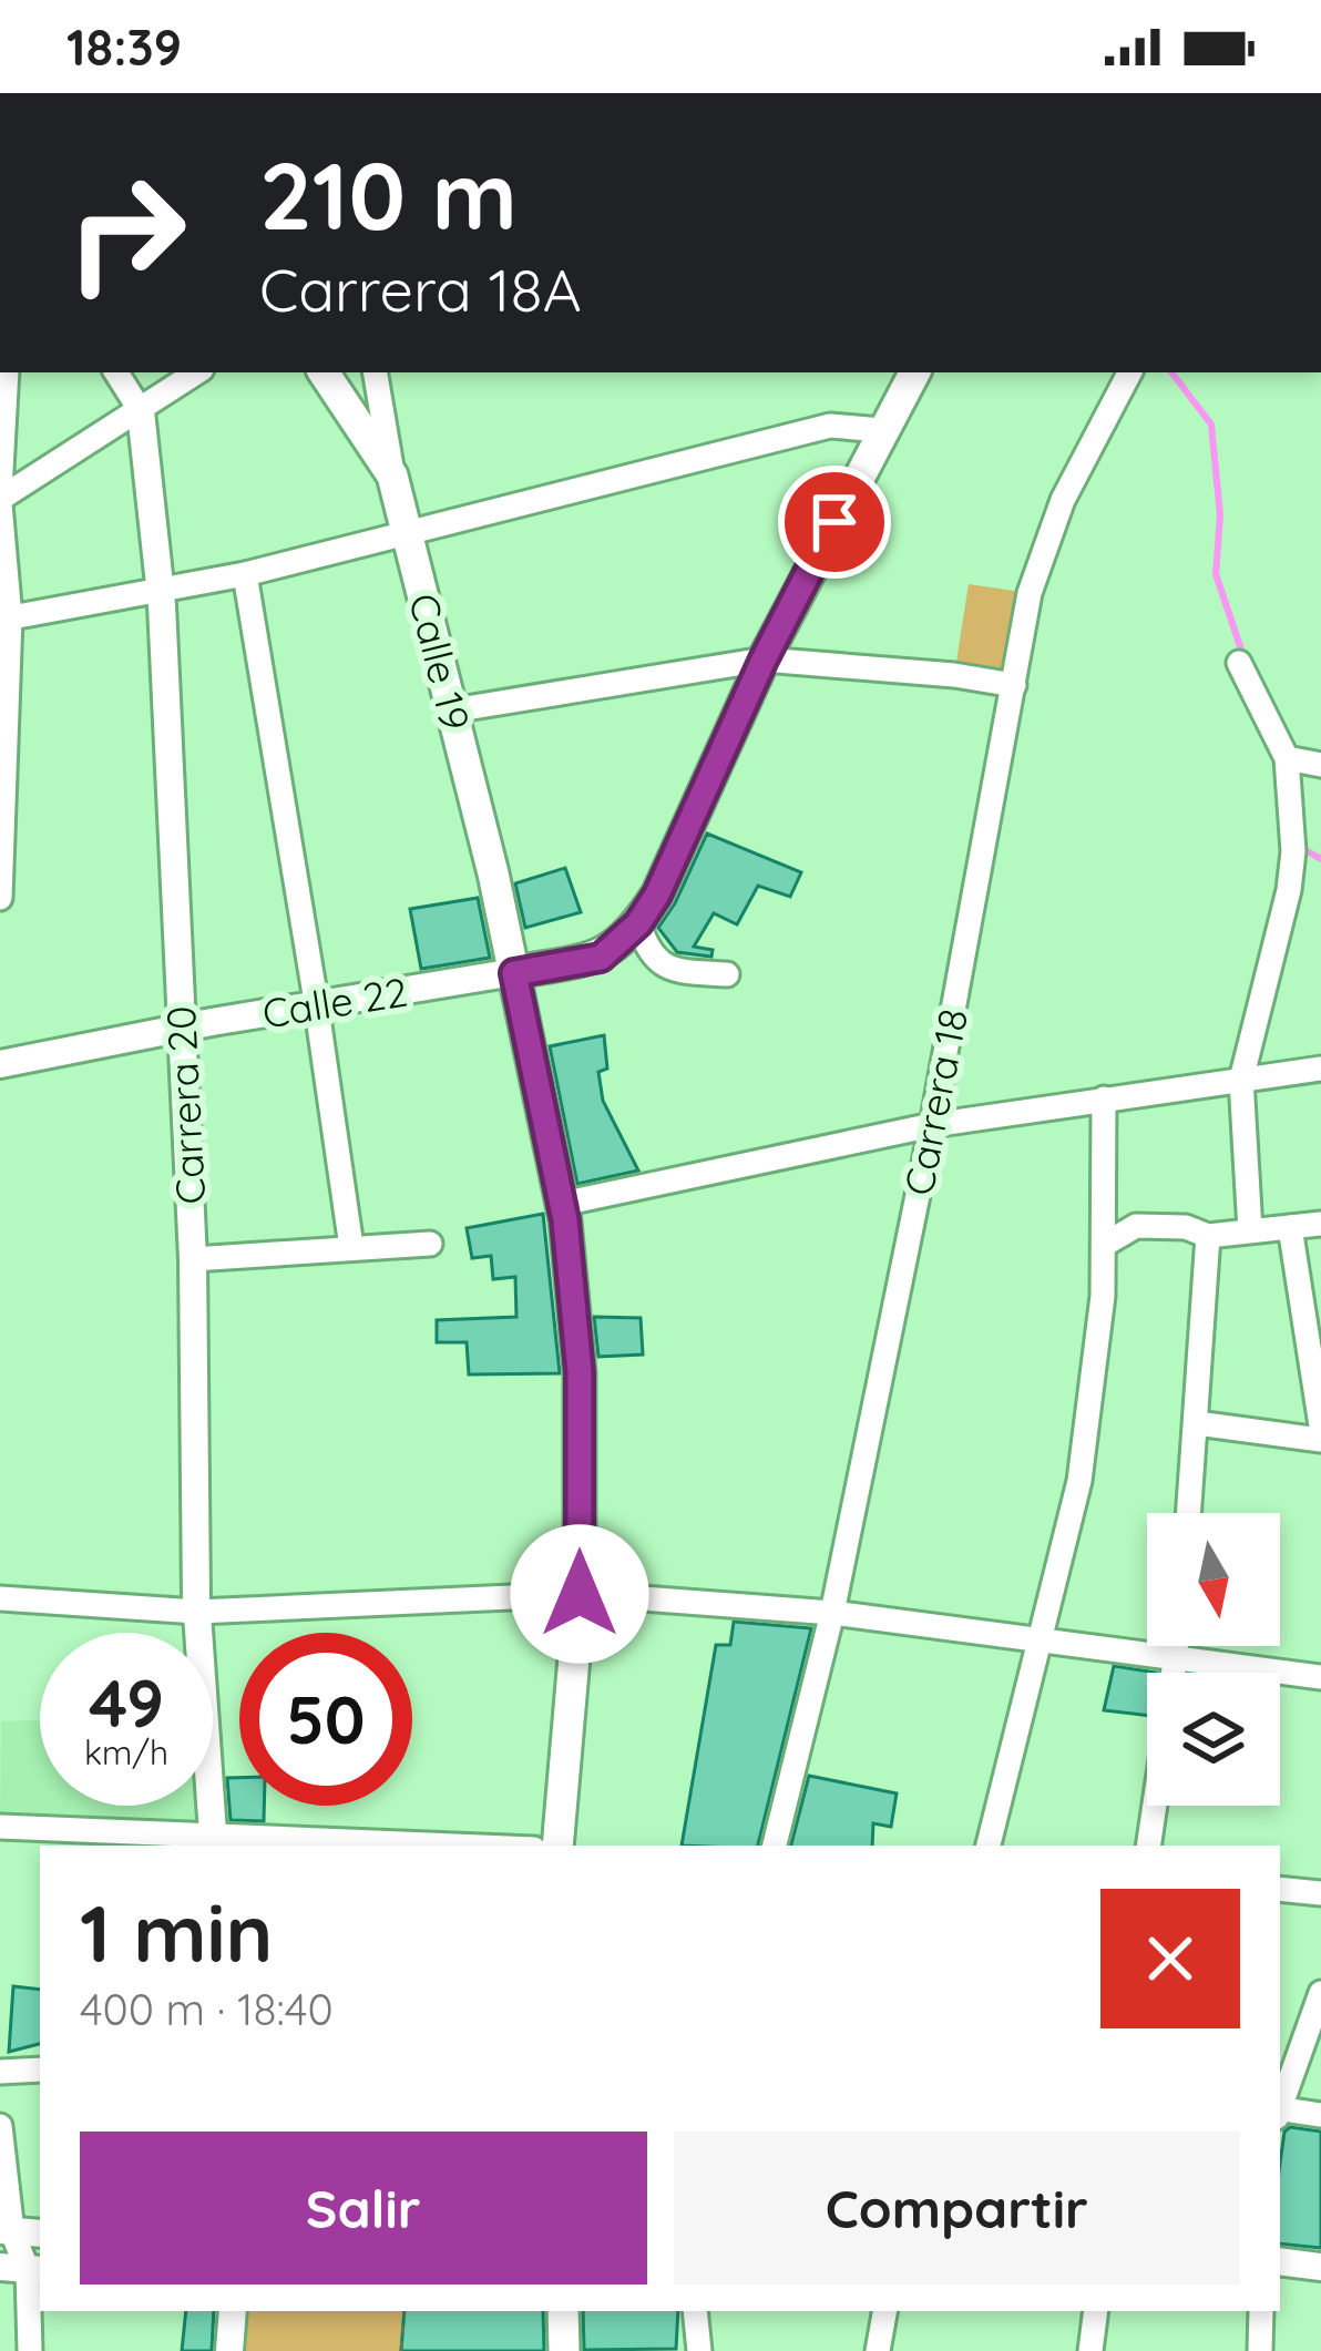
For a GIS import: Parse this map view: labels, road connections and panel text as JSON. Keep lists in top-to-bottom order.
{
  "streets": {
    "main road": ["Calle 19"],
    "street": ["Calle 22", "Carrera 18", "Carrera 20"]
  },
  "crossings": [
    ["Calle 19", "Calle 22"],
    ["Calle 22", "Carrera 20"]
  ],
  "north": "bottom",
  "page": {
    "status": "18:39",
    "turn": ["210 m", "Carrera 18A"],
    "speed": "49 km/h",
    "limit": "50",
    "heading": ["1 min", "400 m · 18:40"],
    "buttons": ["Salir", "Compartir"]
  }
}
